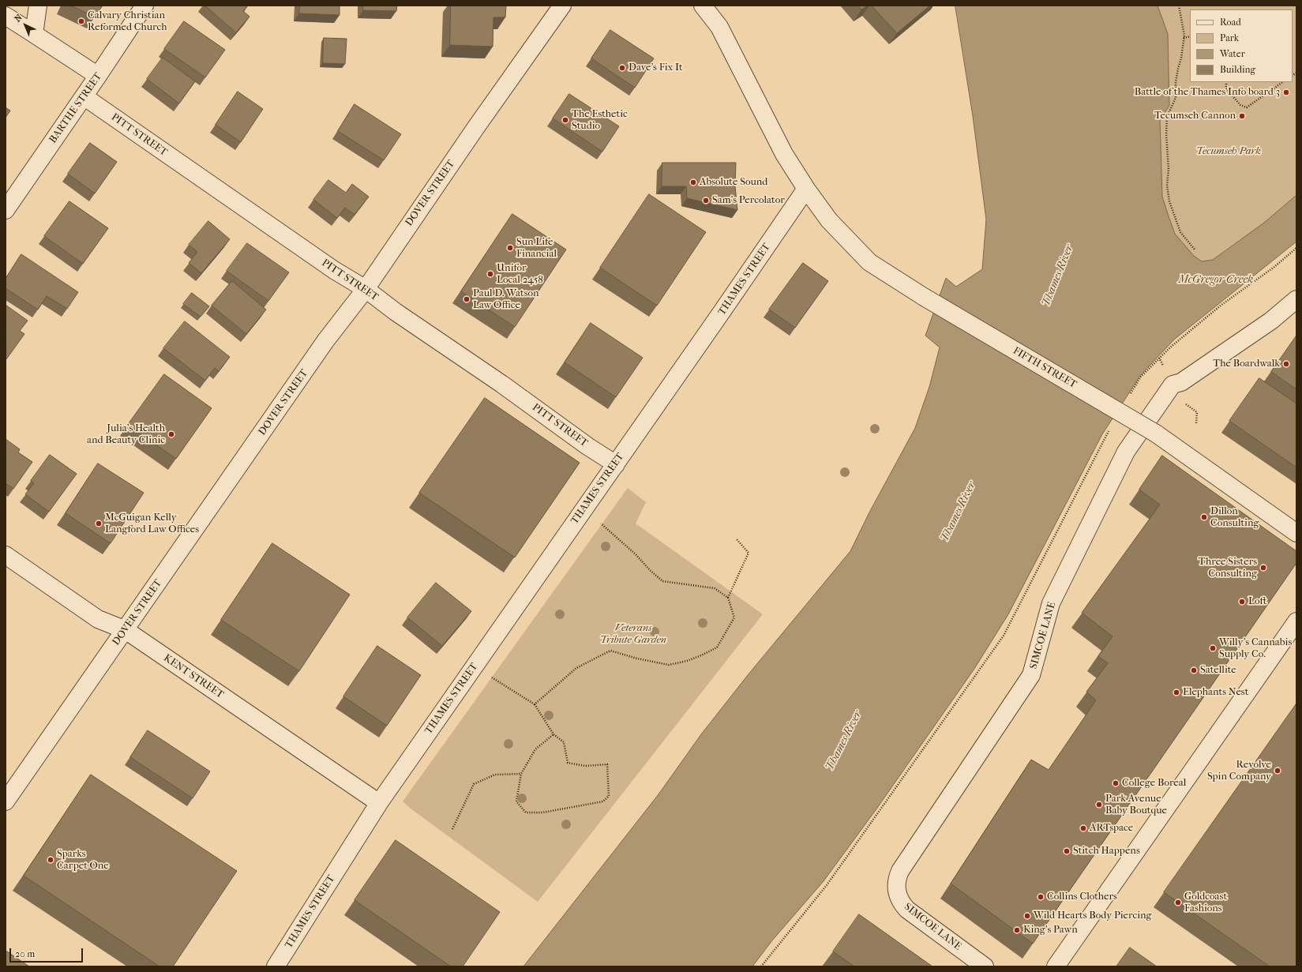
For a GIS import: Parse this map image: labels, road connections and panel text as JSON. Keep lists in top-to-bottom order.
{
  "streets": {
    "street": [
      "BARTHE STREET",
      "PITT STREET",
      "DOVER STREET",
      "THAMES STREET",
      "FIFTH STREET",
      "SIMCOE LANE",
      "KENT STREET"
    ]
  },
  "crossings": [
    ["BARTHE STREET", "PITT STREET"],
    ["PITT STREET", "DOVER STREET"],
    ["PITT STREET", "THAMES STREET"],
    ["DOVER STREET", "KENT STREET"],
    ["THAMES STREET", "FIFTH STREET"],
    ["THAMES STREET", "KENT STREET"]
  ],
  "water": ["Thames River", "McGregor Creek"],
  "parks": ["Tecumseh Park", "Veterans Tribute Garden"],
  "places": [
    "Calvary Christian Reformed Church",
    "Dave’s Fix It",
    "Battle of the Thames Info board 3",
    "Tecumseh Cannon",
    "The Esthetic Studio",
    "Absolute Sound",
    "Sam's Percolator",
    "Sun Life Financial",
    "Unifor Local 2458",
    "Paul D. Watson Law Office",
    "The Boardwalk",
    "Julia’s Health and Beauty Clinic",
    "Dillon Consulting",
    "McGuigan Kelly Langford Law Offices",
    "Three Sisters Consulting",
    "Loft",
    "Willy's Cannabis Supply Co.",
    "Satellite",
    "Elephants Nest",
    "Revolve Spin Company",
    "College Boreal",
    "Park Avenue Baby Boutque",
    "ARTspace",
    "Stitch Happens",
    "Sparks Carpet One",
    "Collins Clothers",
    "Goldcoast Fashions",
    "Wild Hearts Body Piercing",
    "King's Pawn"
  ],
  "legend": [
    "Road",
    "Park",
    "Water",
    "Building"
  ],
  "scale_bar": "20 m",
  "north": "top left"
}
